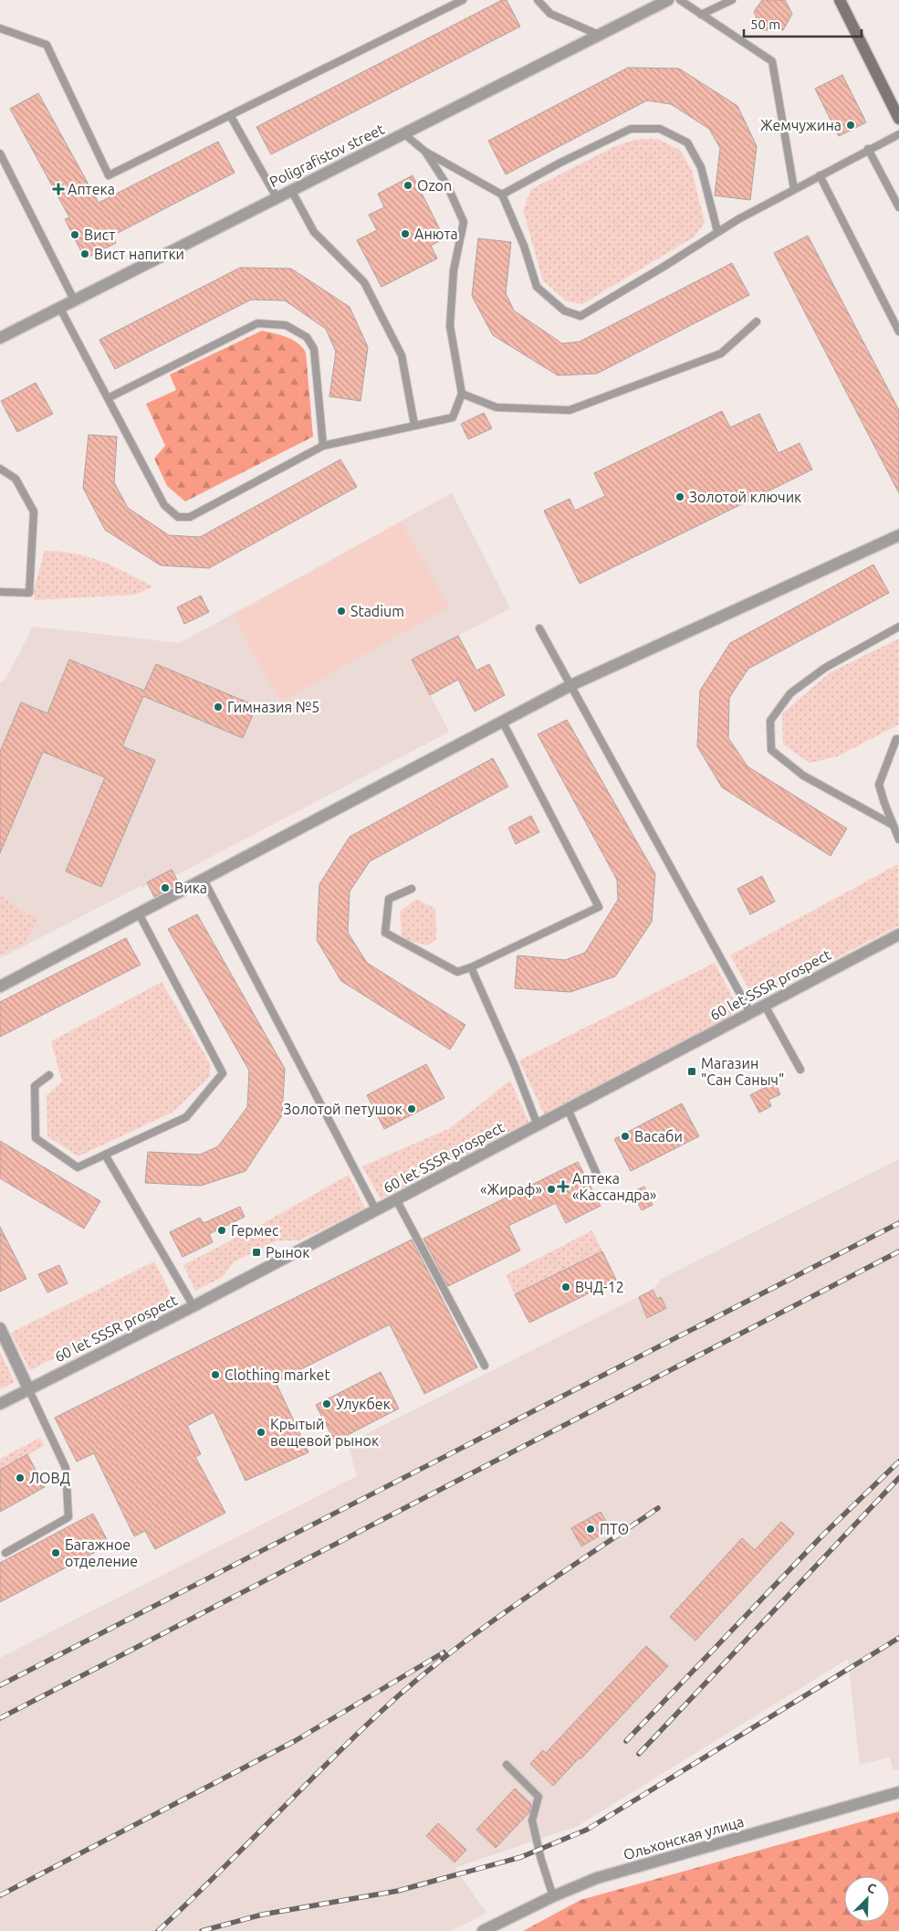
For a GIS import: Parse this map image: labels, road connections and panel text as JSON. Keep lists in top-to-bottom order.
{
  "streets": {
    "street": ["Poligrafistov street", "60 let SSSR prospect", "Ольхонская улица"]
  },
  "places": {
    "other": [
      "Жемчужина",
      "Ozon",
      "Анюта",
      "Вист",
      "Вист напитки",
      "Золотой ключик",
      "Stadium",
      "Гимназия №5",
      "Вика",
      "Золотой петушок",
      "Васаби",
      "«Жираф»",
      "Гермес",
      "ВЧД-12",
      "Сlothing market",
      "Улукбек",
      "Крытый вещевой рынок",
      "ЛОВД",
      "ПТО",
      "Багажное отделение"
    ],
    "health": ["Аптека", "Аптека «Кассандра»"],
    "transit": ["Магазин \"Сан Саныч\"", "Рынок"]
  },
  "scale_bar": "50 m",
  "north": "top right"
}
